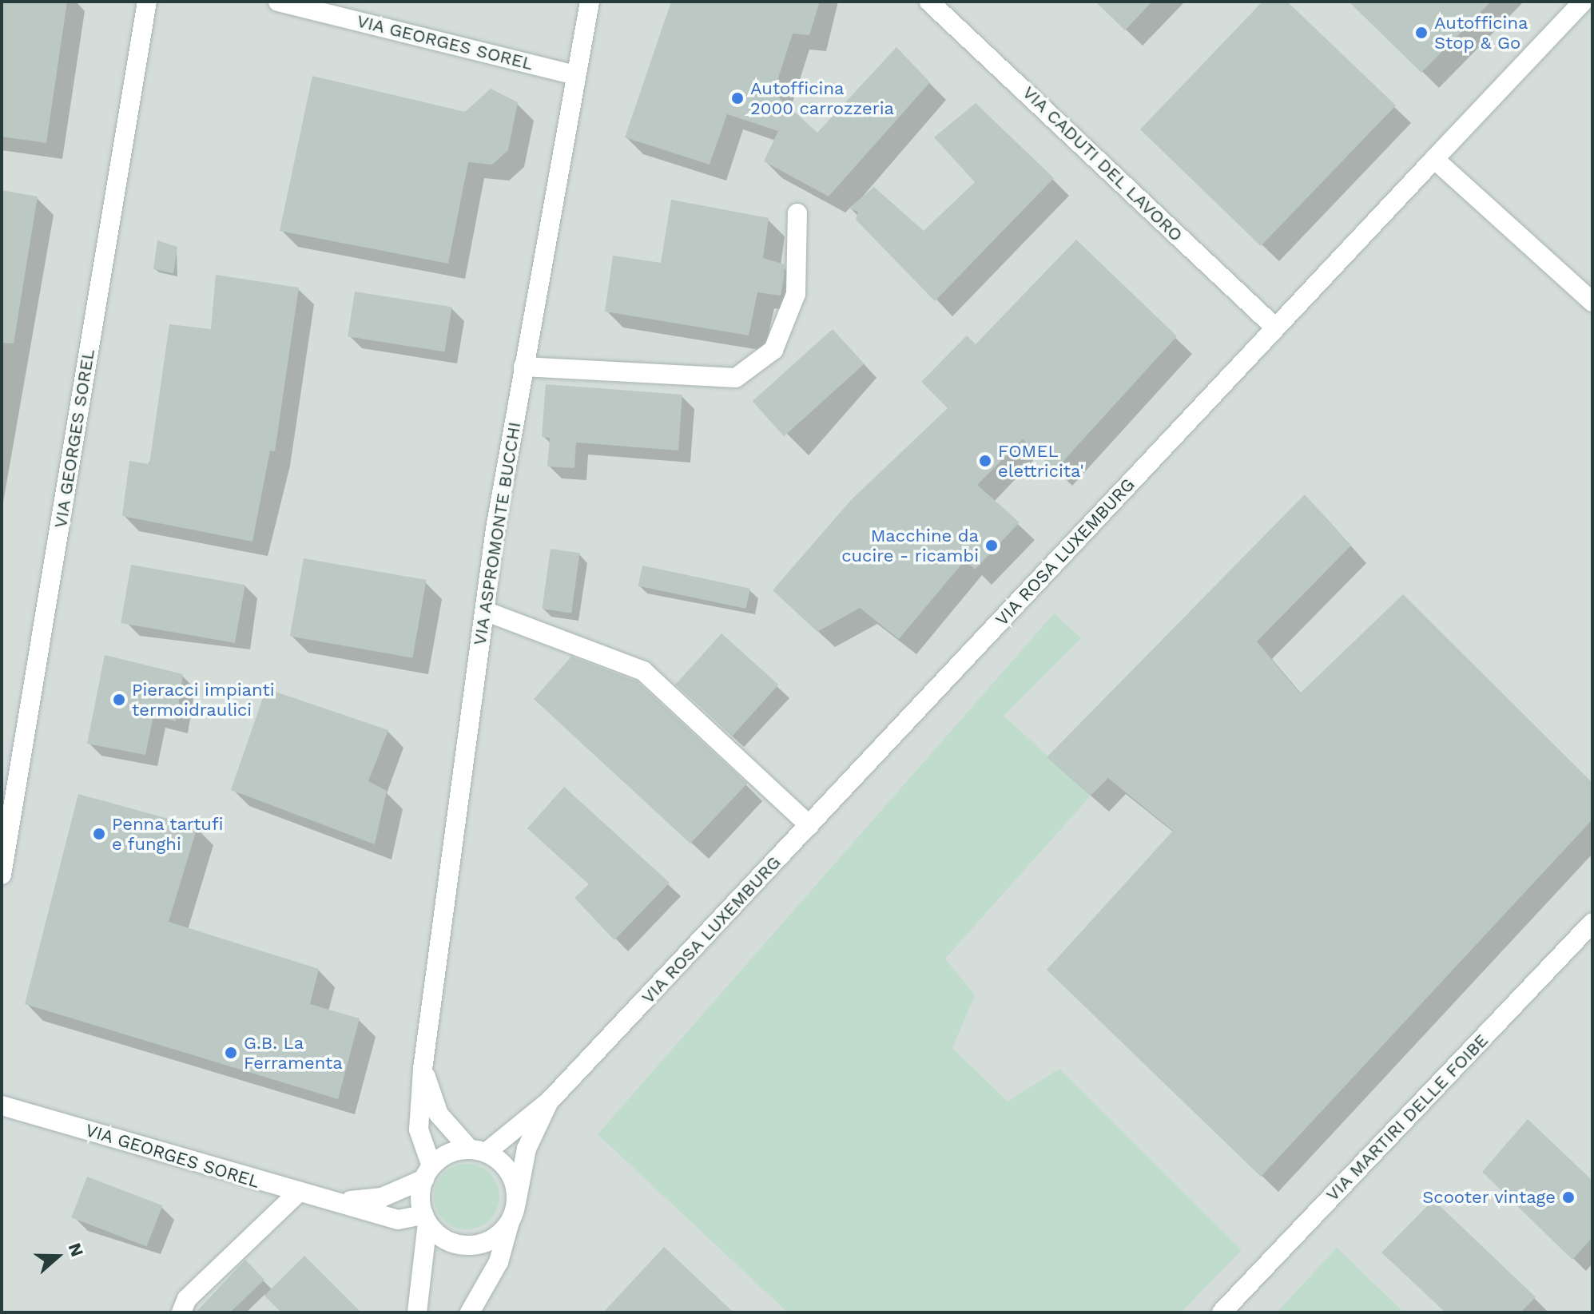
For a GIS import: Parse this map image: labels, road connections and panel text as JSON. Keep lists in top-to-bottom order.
{
  "streets": {
    "street": [
      "VIA GEORGES SOREL",
      "VIA CADUTI DEL LAVORO",
      "VIA ASPROMONTE BUCCHI",
      "VIA ROSA LUXEMBURG",
      "VIA MARTIRI DELLE FOIBE"
    ]
  },
  "crossings": [
    ["VIA GEORGES SOREL", "VIA ASPROMONTE BUCCHI"],
    ["VIA GEORGES SOREL", "VIA ROSA LUXEMBURG"],
    ["VIA CADUTI DEL LAVORO", "VIA ROSA LUXEMBURG"],
    ["VIA ASPROMONTE BUCCHI", "VIA ROSA LUXEMBURG"]
  ],
  "places": [
    "Autofficina Stop & Go",
    "Autofficina 2000 carrozzeria",
    "FOMEL elettricita'",
    "Macchine da cucire - ricambi",
    "Pieracci impianti termoidraulici",
    "Penna tartufi e funghi",
    "G.B. La Ferramenta",
    "Scooter vintage"
  ],
  "north": "right"
}
